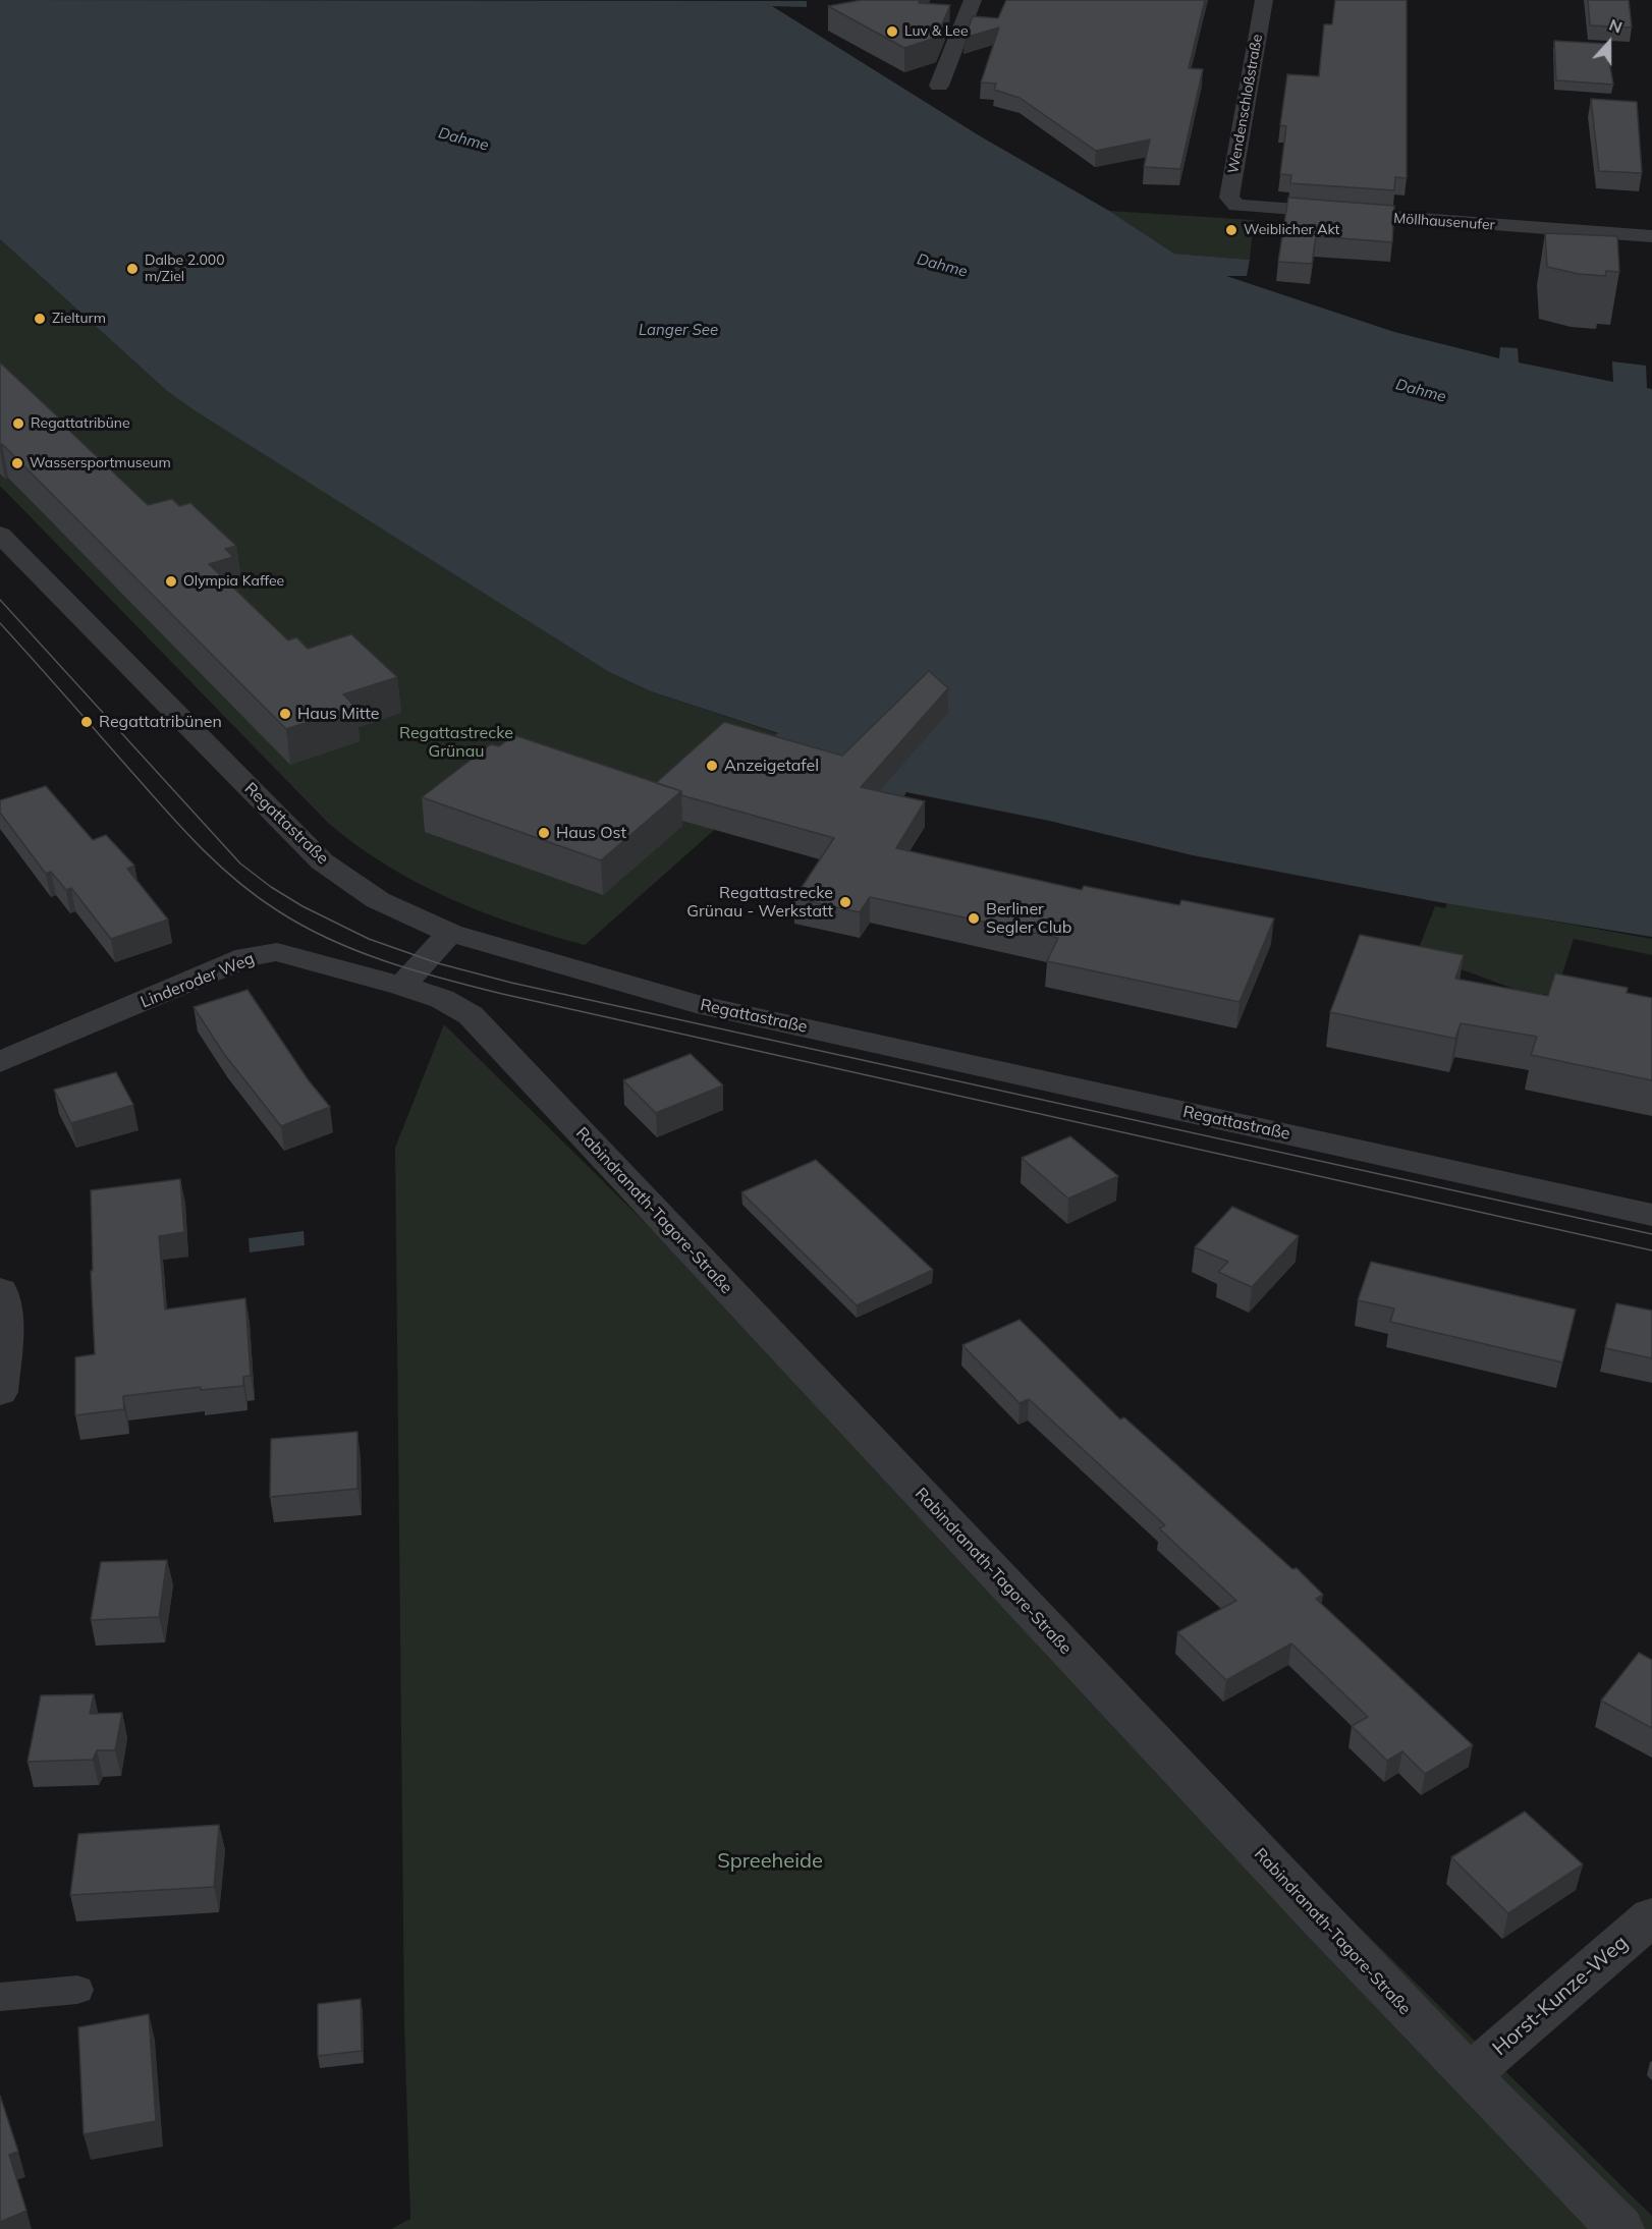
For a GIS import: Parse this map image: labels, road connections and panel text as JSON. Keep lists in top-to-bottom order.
{
  "streets": {
    "street": [
      "Wendenschloßstraße",
      "Möllhausenufer",
      "Regattastraße",
      "Linderoder Weg",
      "Rabindranath-Tagore-Straße",
      "Horst-Kunze-Weg"
    ]
  },
  "crossings": [
    ["Wendenschloßstraße", "Möllhausenufer"],
    ["Linderoder Weg", "Rabindranath-Tagore-Straße"],
    ["Rabindranath-Tagore-Straße", "Horst-Kunze-Weg"]
  ],
  "water": ["Dahme", "Langer See"],
  "parks": ["Regattastrecke Grünau", "Spreeheide"],
  "places": [
    "Luv & Lee",
    "Weiblicher Akt",
    "Dalbe 2.000 m/Ziel",
    "Zielturm",
    "Regattatribüne",
    "Wassersportmuseum",
    "Olympia Kaffee",
    "Haus Mitte",
    "Regattatribünen",
    "Anzeigetafel",
    "Haus Ost",
    "Regattastrecke Grünau - Werkstatt",
    "Berliner Segler Club"
  ],
  "north": "top"
}
